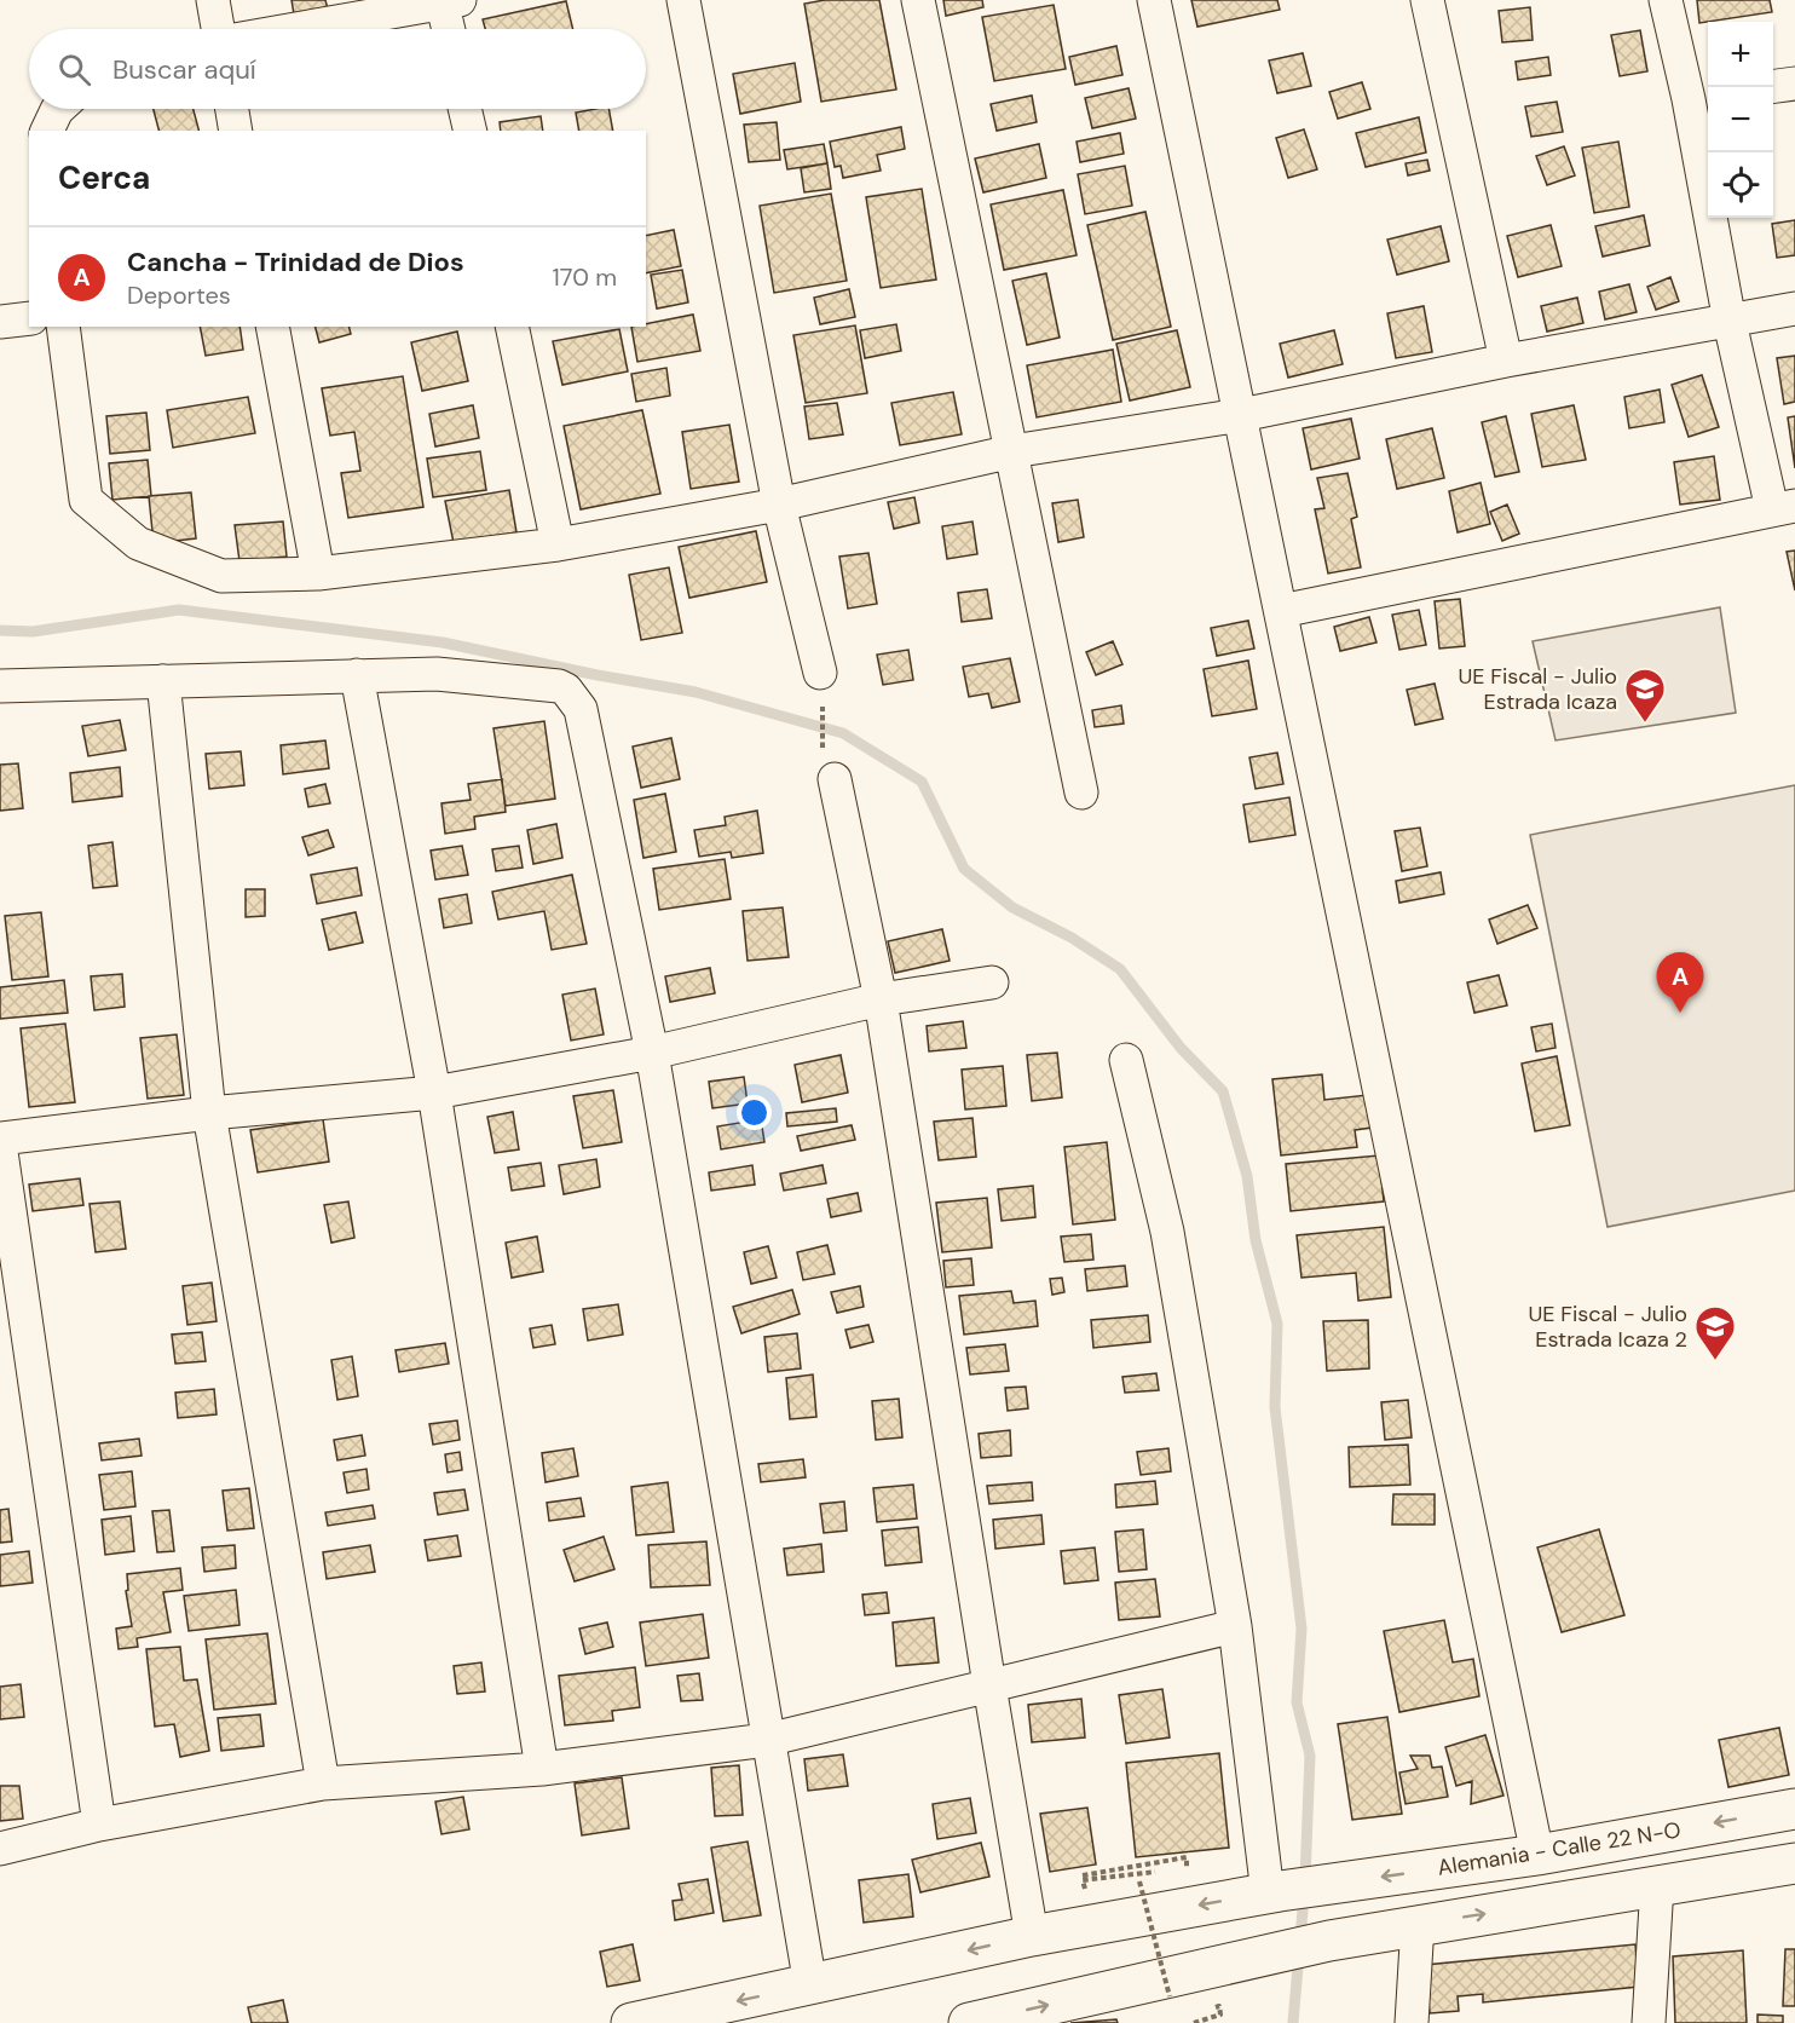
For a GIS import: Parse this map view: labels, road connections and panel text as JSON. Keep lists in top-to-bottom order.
{
  "streets": {
    "street": ["Alemania - Calle 22 N-O"]
  },
  "places": {
    "school or university": ["UE Fiscal - Julio Estrada Icaza", "UE Fiscal - Julio Estrada Icaza 2"]
  },
  "page": {
    "map_buttons": ["+", "−"],
    "search": "Buscar aquí",
    "heading": "Cerca",
    "list": [
      {
        "mark": "A",
        "name": "Cancha - Trinidad de Dios",
        "note": "Deportes",
        "value": "170 m"
      }
    ],
    "pins": "A"
  }
}
